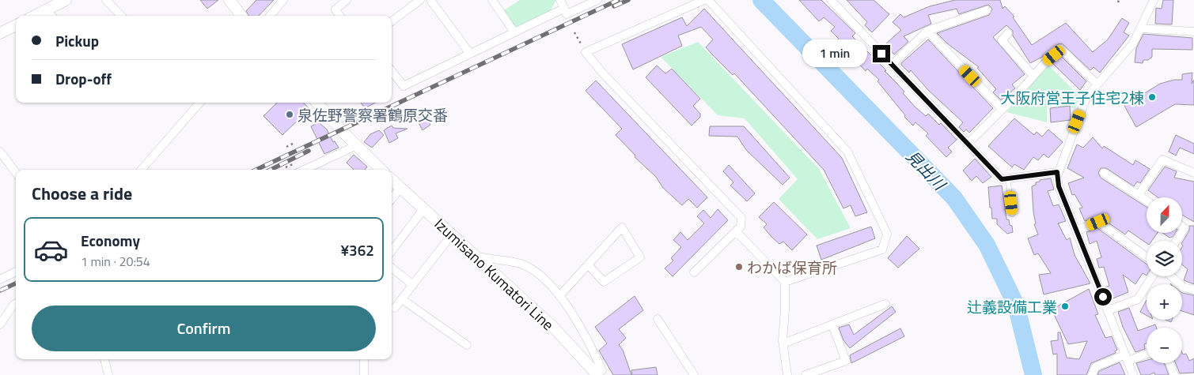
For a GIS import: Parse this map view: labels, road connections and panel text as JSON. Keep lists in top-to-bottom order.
{
  "streets": {
    "main road": ["Izumisano Kumatori Line"]
  },
  "water": ["見出川"],
  "places": [
    "大阪府営王子住宅2棟",
    "泉佐野警察署鶴原交番",
    "わかば保育所",
    "辻義設備工業"
  ],
  "north": "top",
  "page": {
    "banner": ["Pickup", "Drop-off"],
    "bubble": "1 min",
    "heading": "Choose a ride",
    "map_buttons": ["+", "−"],
    "list": [
      {
        "name": "Economy",
        "note": "1 min · 20:54",
        "value": "¥362"
      }
    ],
    "buttons": "Confirm"
  }
}
